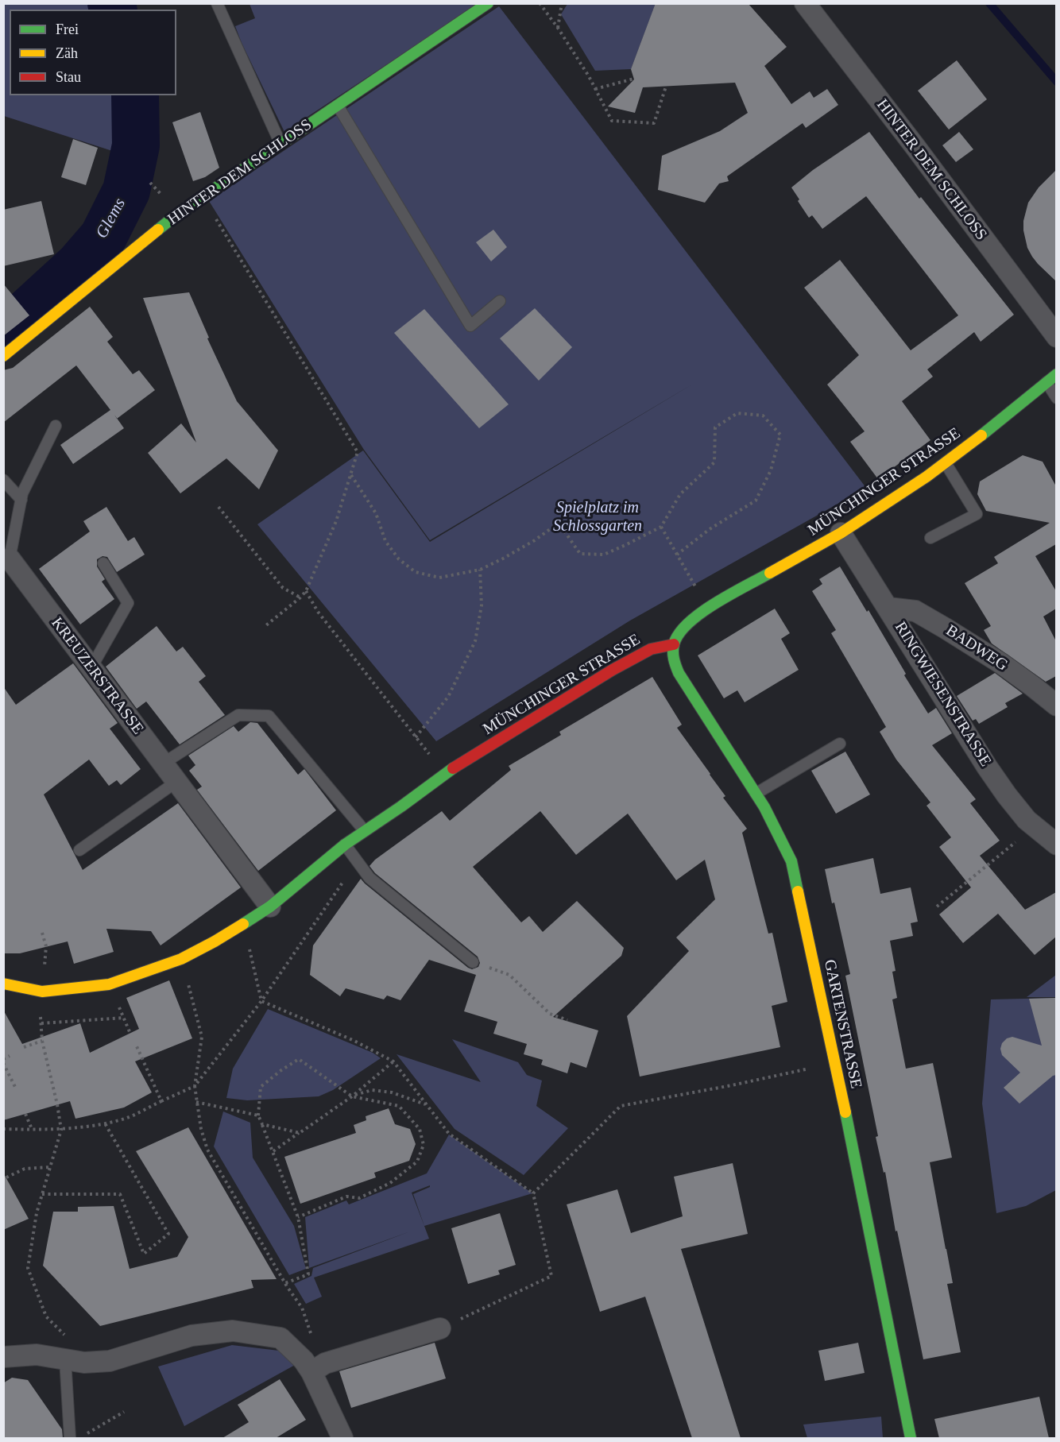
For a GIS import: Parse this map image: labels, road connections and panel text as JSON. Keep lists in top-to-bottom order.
{
  "streets": {
    "street": [
      "HINTER DEM SCHLOSS",
      "MÜNCHINGER STRASSE",
      "BADWEG",
      "KREUZERSTRASSE",
      "RINGWIESENSTRASSE",
      "GARTENSTRASSE"
    ]
  },
  "crossings": [
    ["MÜNCHINGER STRASSE", "KREUZERSTRASSE"],
    ["MÜNCHINGER STRASSE", "RINGWIESENSTRASSE"],
    ["MÜNCHINGER STRASSE", "GARTENSTRASSE"],
    ["BADWEG", "RINGWIESENSTRASSE"]
  ],
  "water": ["Glems"],
  "parks": ["Spielplatz im Schlossgarten"],
  "legend": ["Frei", "Zäh", "Stau"]
}
